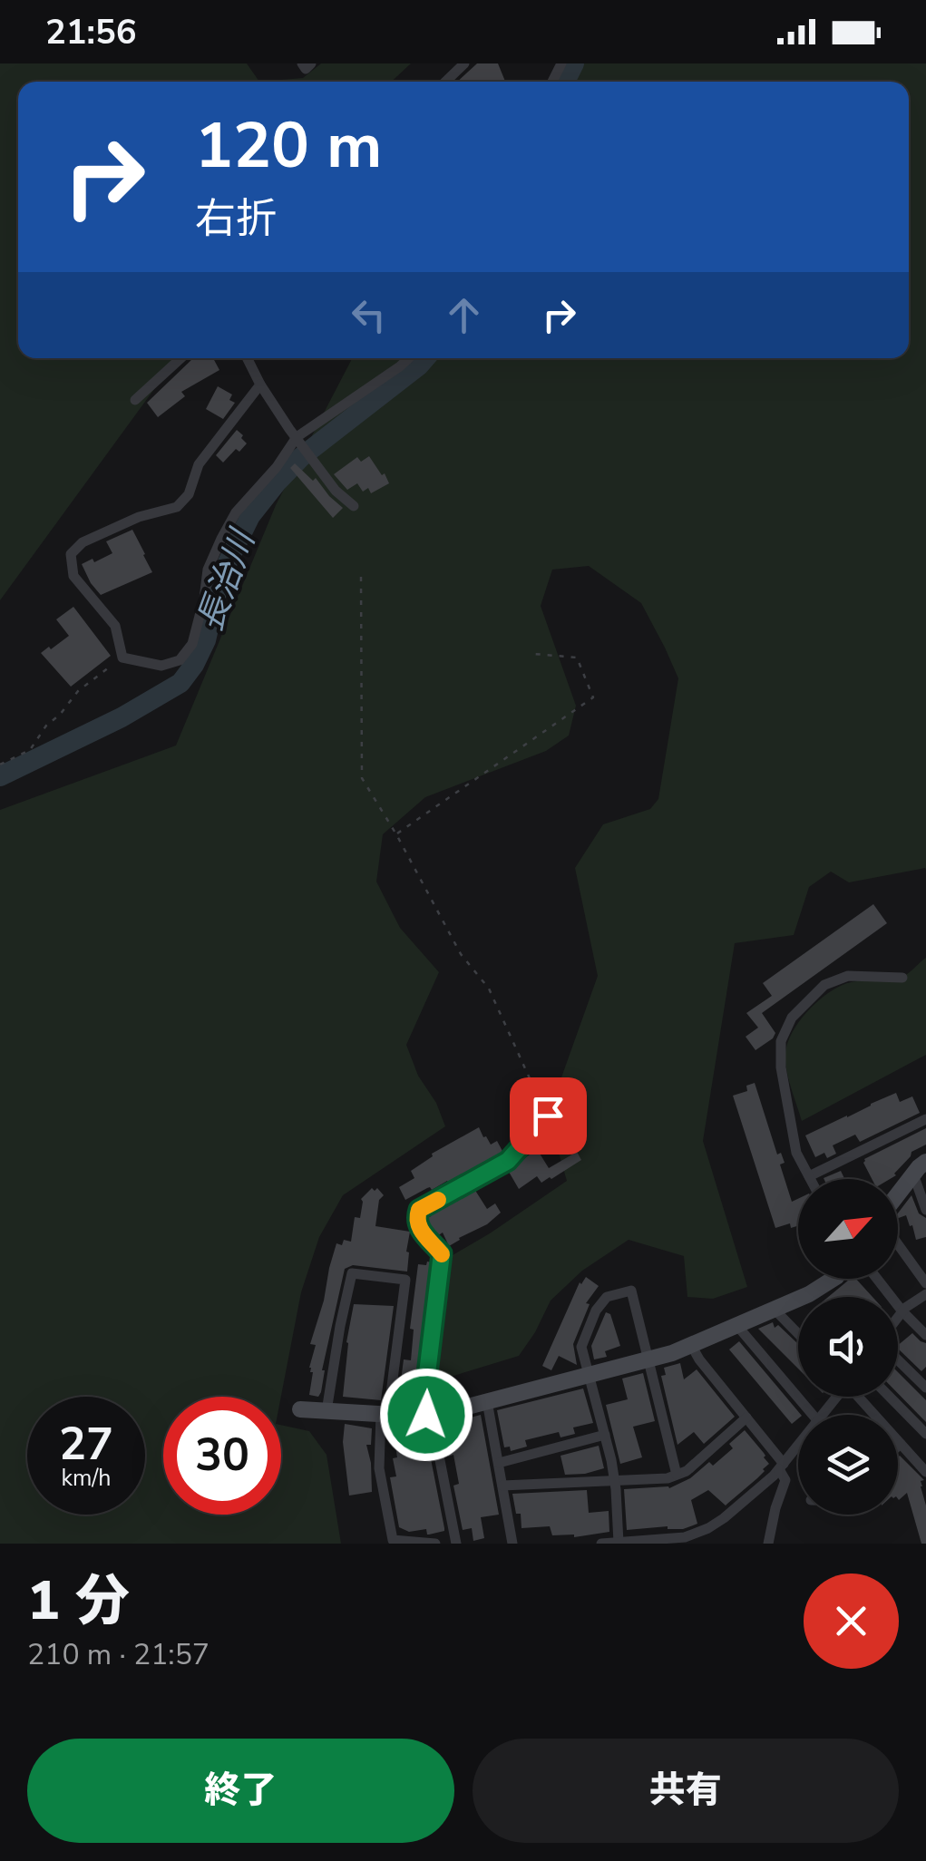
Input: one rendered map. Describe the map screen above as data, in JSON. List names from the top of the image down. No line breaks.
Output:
{"water":["長治川"],"north":"top right","page":{"status":"21:56","turn":["120 m","右折"],"speed":"27 km/h","limit":"30","heading":["1 分","210 m · 21:57"],"buttons":["終了","共有"]}}
